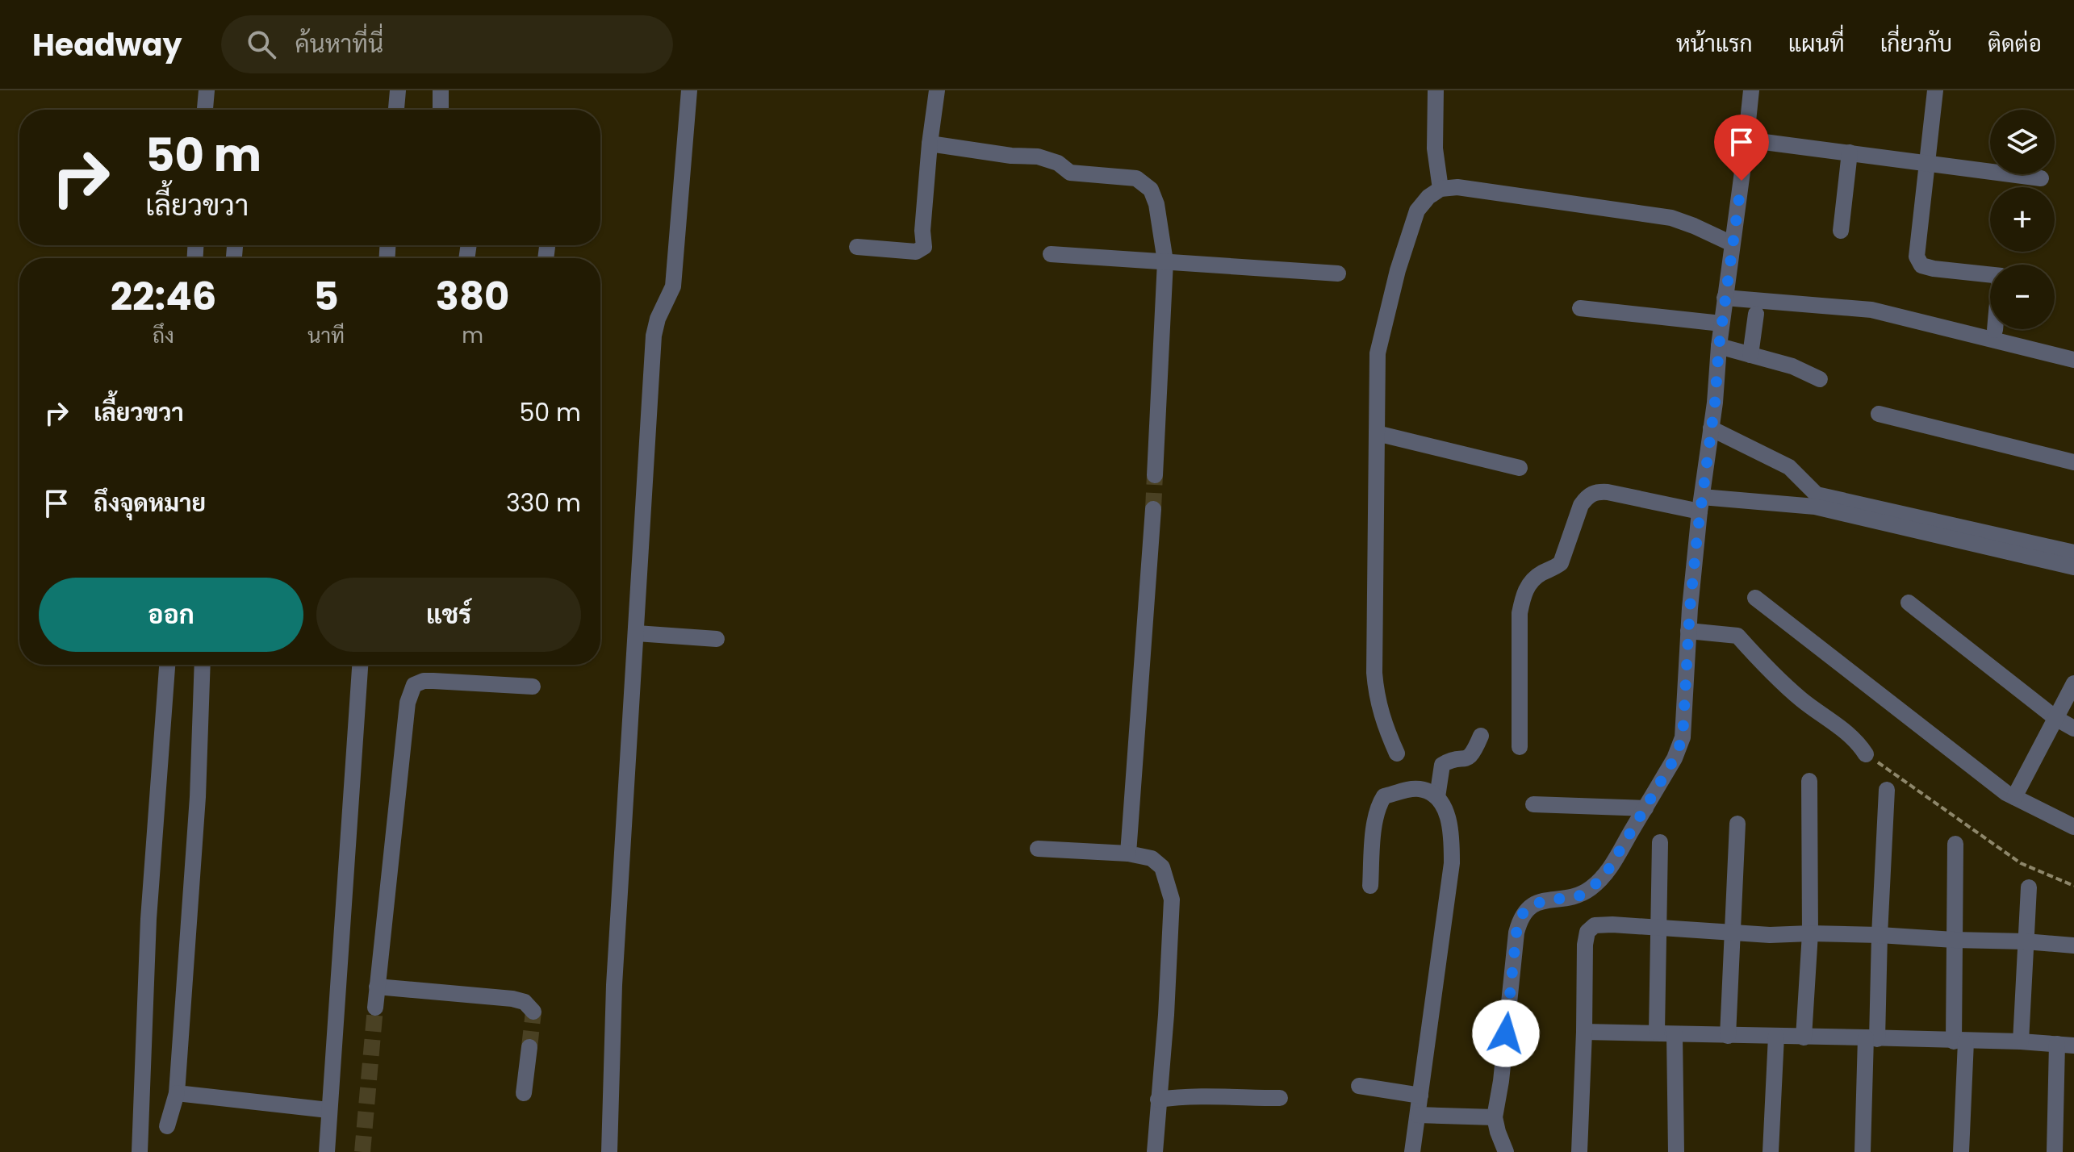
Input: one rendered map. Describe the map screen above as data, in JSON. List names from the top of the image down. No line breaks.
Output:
{"page":{"header":"Headway","search":"ค้นหาที่นี่","nav":["หน้าแรก","แผนที่","เกี่ยวกับ","ติดต่อ"],"map_buttons":["+","−"],"turn":["50 m","เลี้ยวขวา"],"eta":["22:46","ถึง","5","นาที","380","m"],"list":[{"name":"เลี้ยวขวา","value":"50 m"},{"name":"ถึงจุดหมาย","value":"330 m"}],"buttons":["ออก","แชร์"]}}
